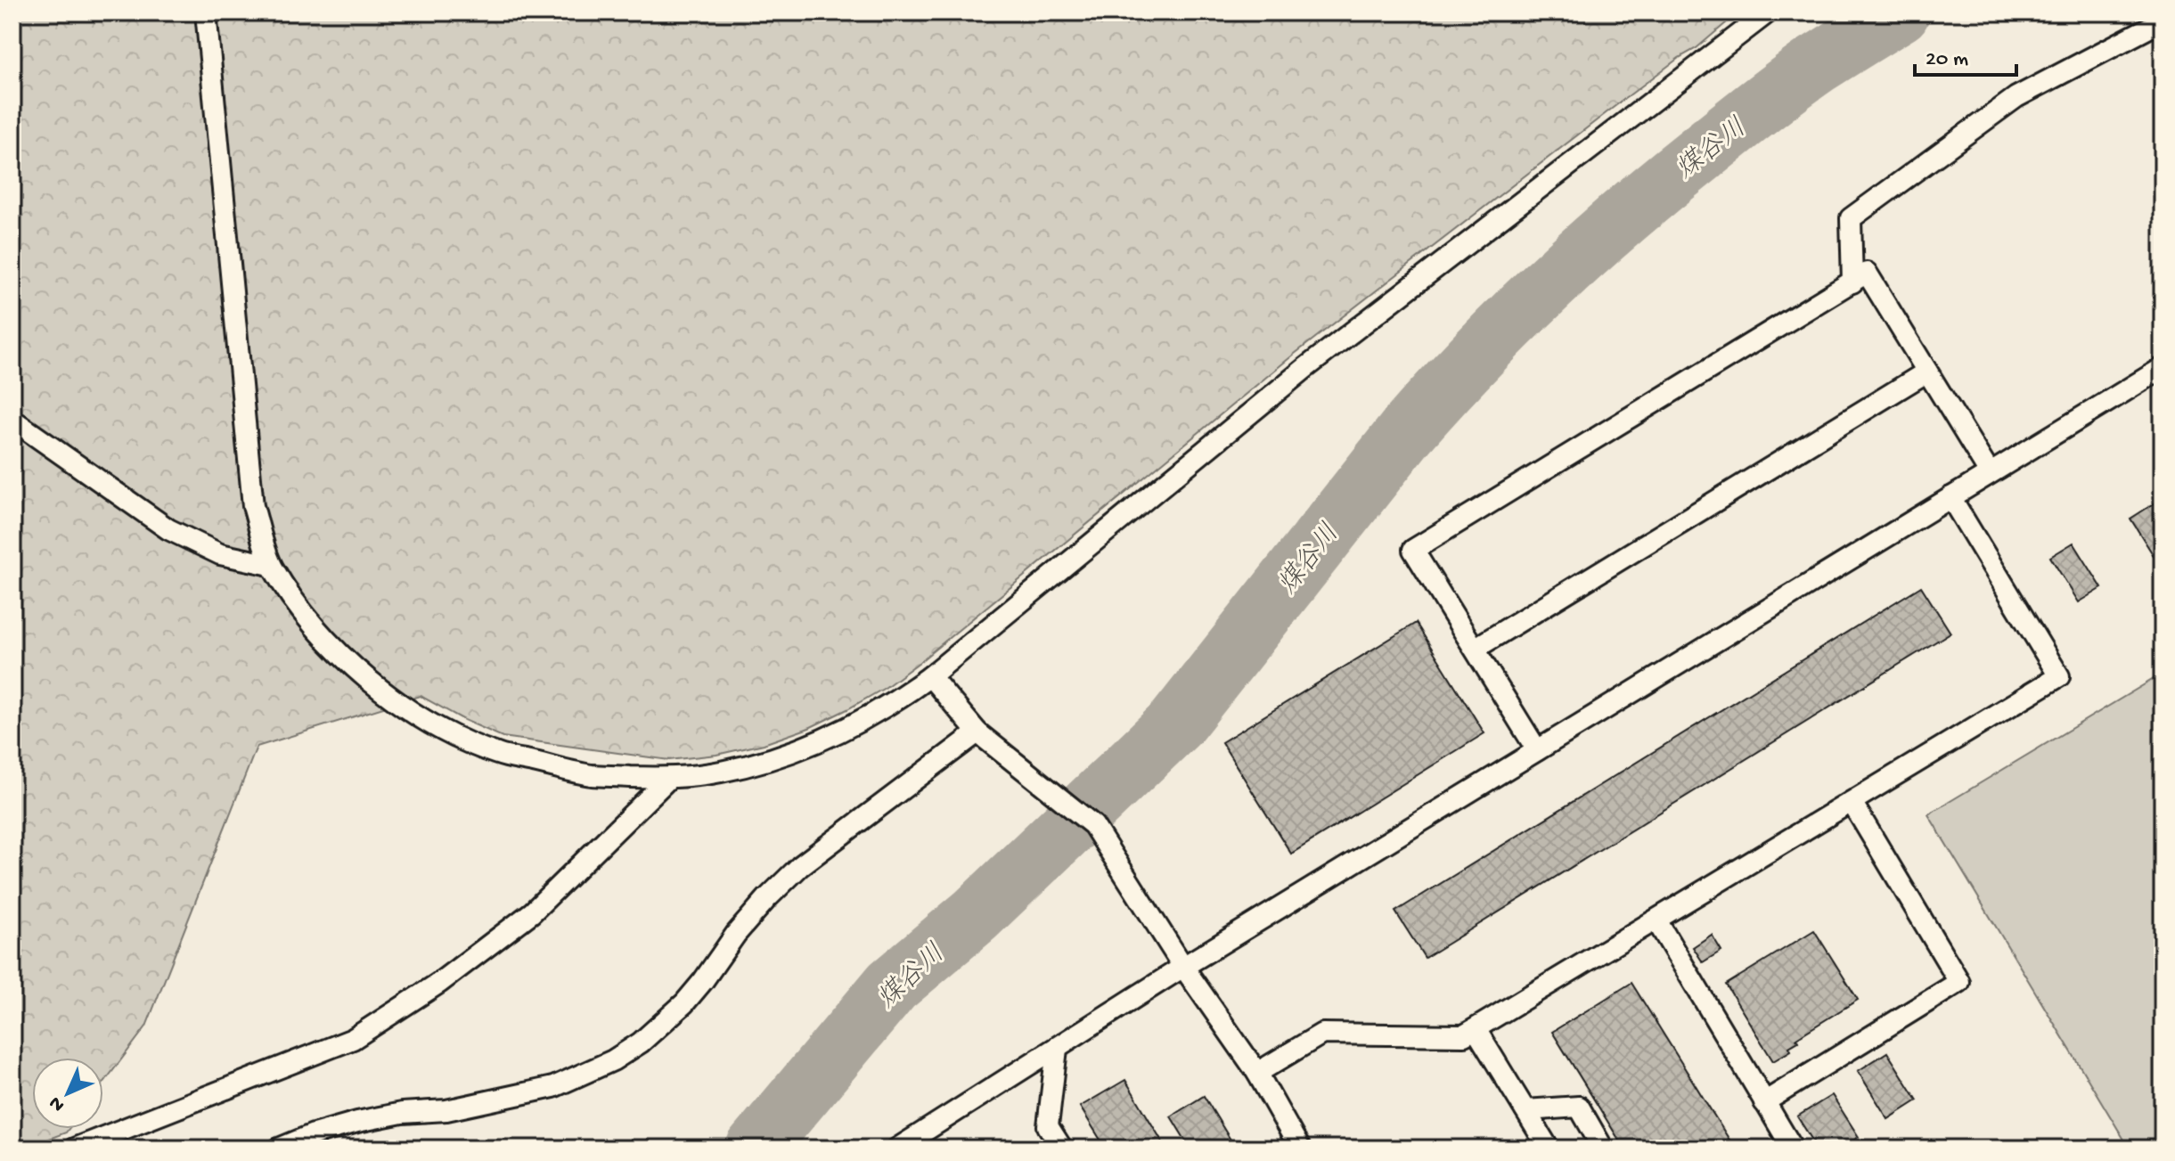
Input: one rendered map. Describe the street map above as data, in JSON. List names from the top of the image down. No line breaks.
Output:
{"water":["煤谷川"],"scale_bar":"20 m","north":"bottom left"}
